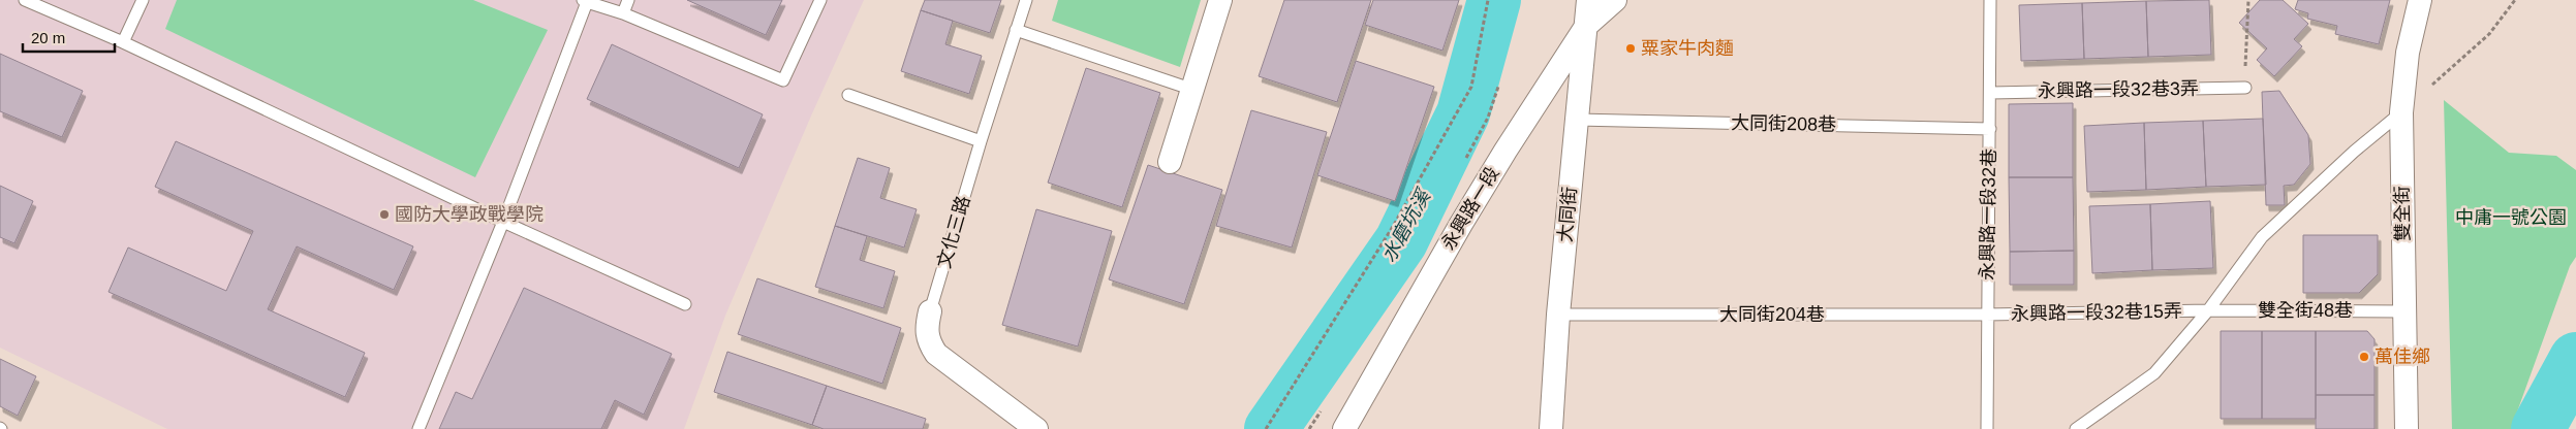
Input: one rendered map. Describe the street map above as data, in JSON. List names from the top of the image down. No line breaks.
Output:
{"streets":{"street":["永興路一段","雙全街","大同街","文化三路"],"lane":["永興路一段32巷3弄","大同街208巷","永興路一段32巷","雙全街48巷","永興路一段32巷15弄","大同街204巷"]},"crossings":[["永興路一段32巷3弄","永興路一段32巷"],["大同街208巷","大同街"],["大同街208巷","永興路一段32巷"],["永興路一段","大同街"],["雙全街","雙全街48巷"],["大同街","大同街204巷"],["永興路一段32巷","永興路一段32巷15弄"],["永興路一段32巷","大同街204巷"],["雙全街48巷","永興路一段32巷15弄"],["永興路一段32巷15弄","大同街204巷"]],"water":["水磨坑溪"],"parks":["中庸一號公園"],"places":["粟家牛肉麵","國防大學政戰學院","萬佳鄉"],"scale_bar":"20 m"}
